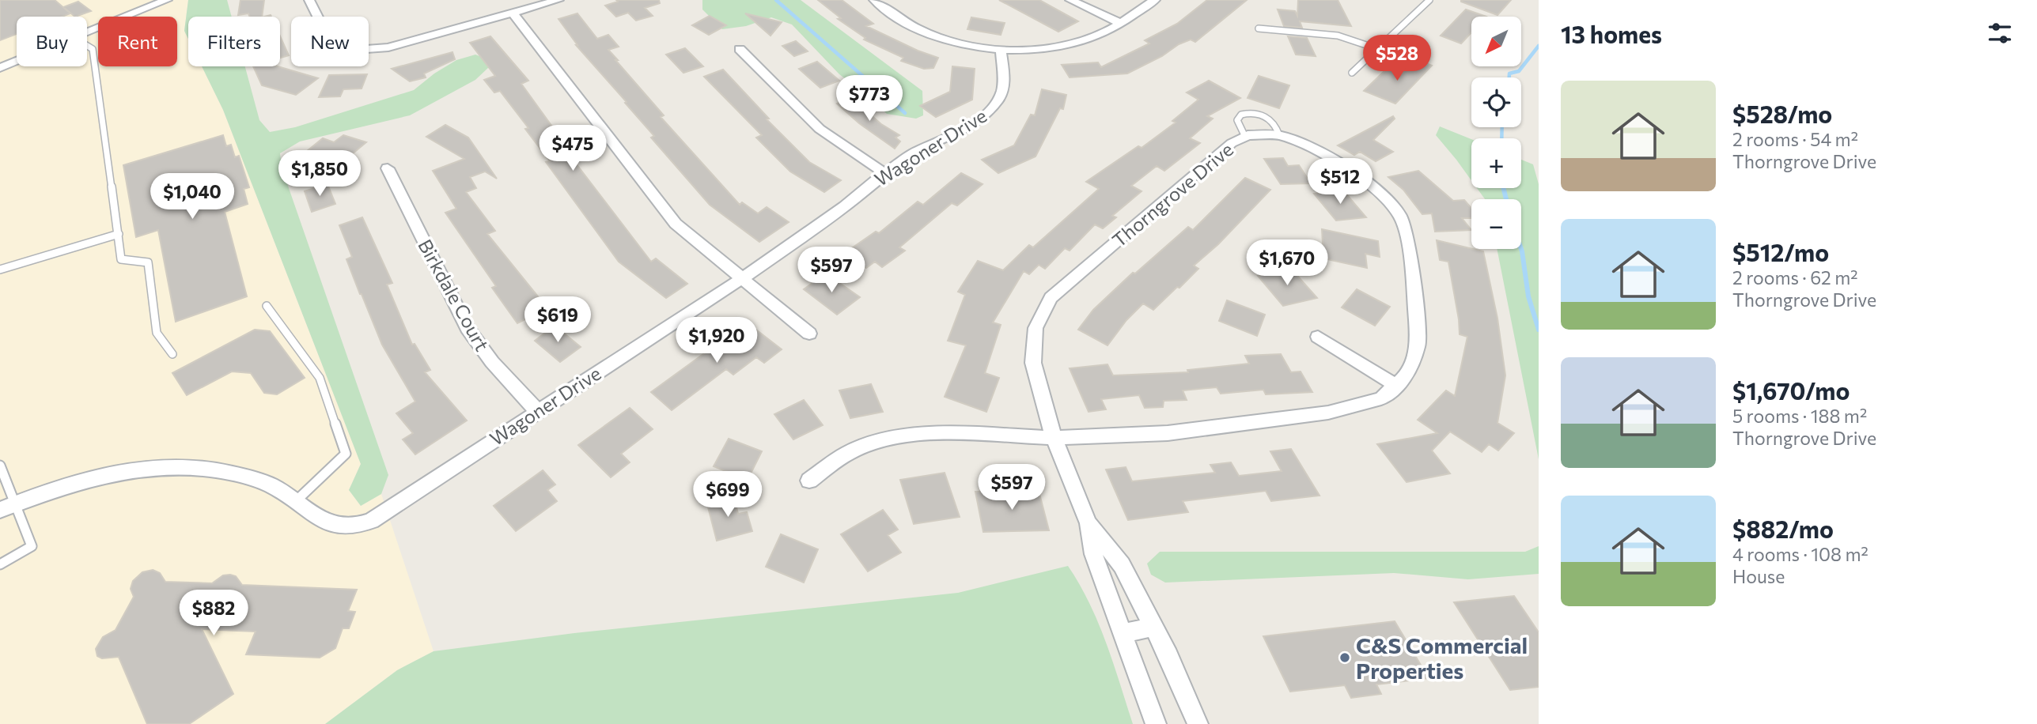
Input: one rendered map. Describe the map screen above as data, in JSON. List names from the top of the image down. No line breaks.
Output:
{"streets":{"street":["Wagoner Drive","Thorngrove Drive","Birkdale Court"]},"crossings":[["Wagoner Drive","Birkdale Court"]],"places":["C&S Commercial Properties"],"north":"bottom left","page":{"heading":"13 homes","map_buttons":["+","−"],"chip":["Buy","Rent","Filters","New"],"price":["$528","$773","$475","$1,850","$512","$1,040","$1,670","$597","$619","$1,920","$597","$699","$882"],"list":[{"name":"$528/mo","note":"2 rooms · 54 m² · Thorngrove Drive"},{"name":"$512/mo","note":"2 rooms · 62 m² · Thorngrove Drive"},{"name":"$1,670/mo","note":"5 rooms · 188 m² · Thorngrove Drive"},{"name":"$882/mo","note":"4 rooms · 108 m² · House"}]}}
